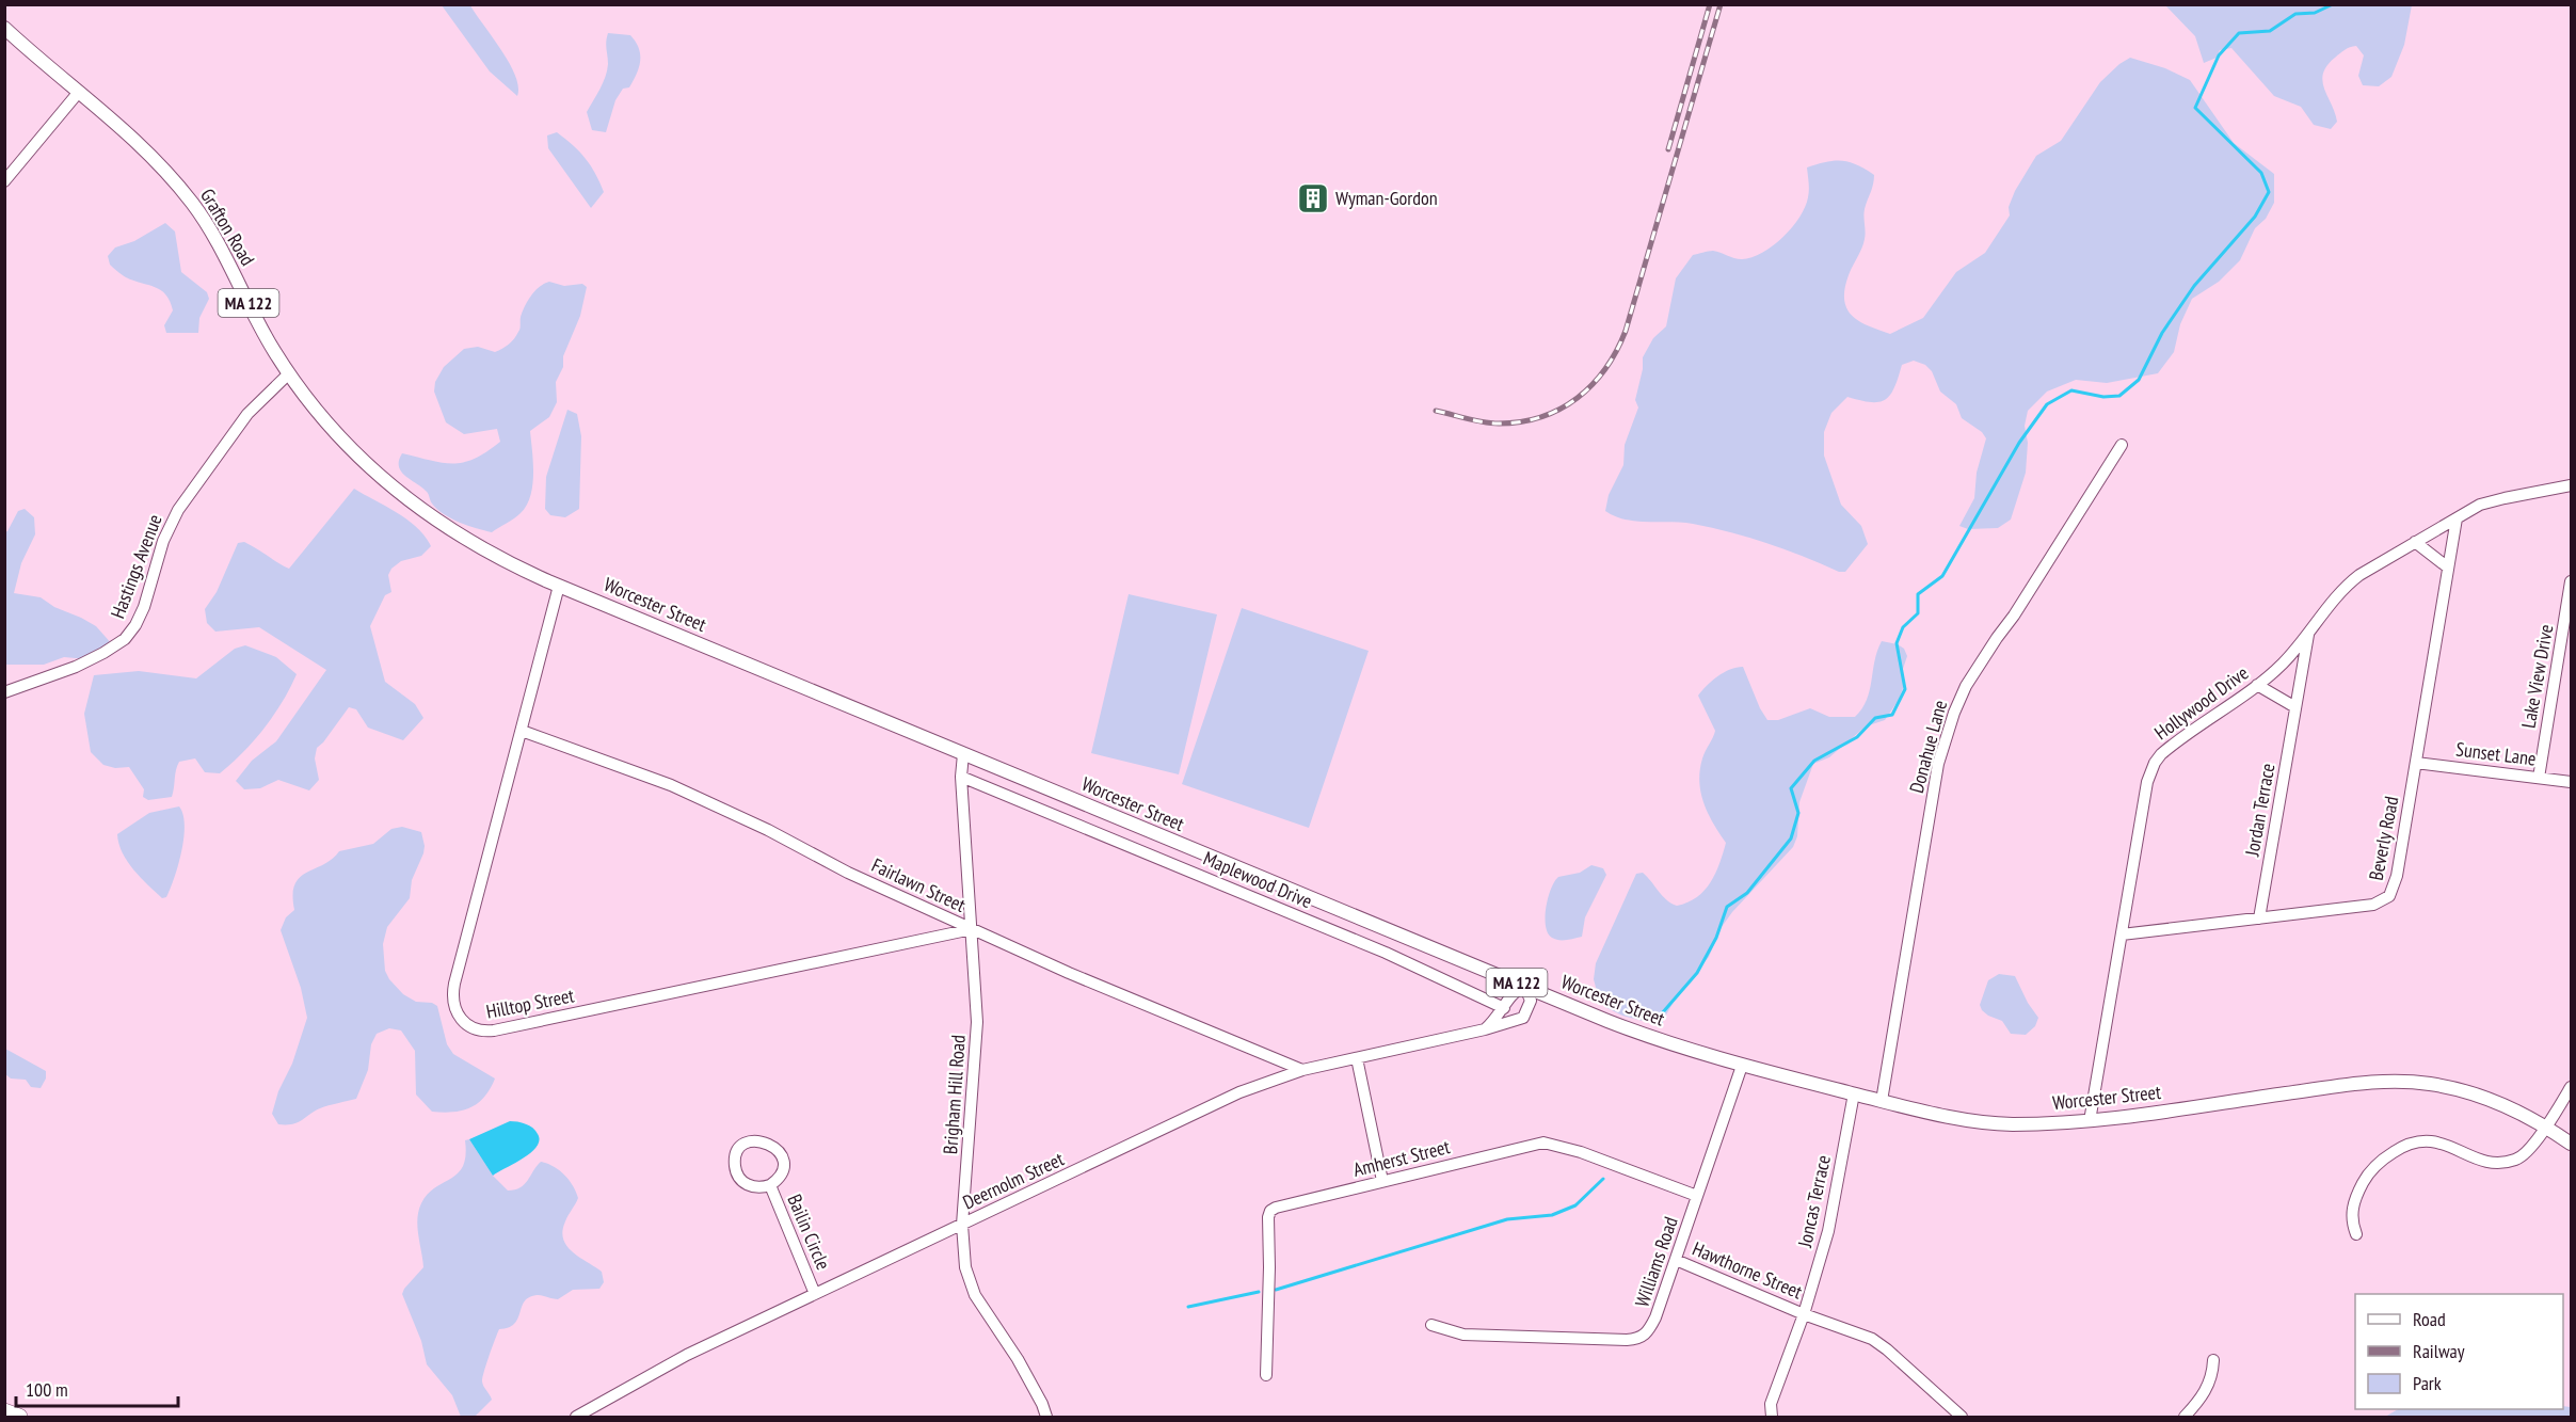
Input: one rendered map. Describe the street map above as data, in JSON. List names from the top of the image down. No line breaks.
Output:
{"streets":{"main road":["Grafton Road","MA 122","Worcester Street"],"street":["Hastings Avenue","Lake View Drive","Hollywood Drive","Donahue Lane","Sunset Lane","Jordan Terrace","Beverly Road","Maplewood Drive","Fairlawn Street","Hilltop Street","Brigham Hill Road","Amherst Street","Deernolm Street","Joncas Terrace","Bailin Circle","Williams Road","Hawthorne Street"]},"crossings":[["Grafton Road","Hastings Avenue"],["Grafton Road","Worcester Street"],["Worcester Street","Hollywood Drive"],["Worcester Street","Donahue Lane"],["Worcester Street","Hilltop Street"],["Worcester Street","Brigham Hill Road"],["Worcester Street","Deernolm Street"],["Worcester Street","Joncas Terrace"],["Worcester Street","Williams Road"],["Lake View Drive","Sunset Lane"],["Hollywood Drive","Jordan Terrace"],["Hollywood Drive","Beverly Road"],["Sunset Lane","Beverly Road"],["Jordan Terrace","Beverly Road"],["Maplewood Drive","Brigham Hill Road"],["Fairlawn Street","Hilltop Street"],["Fairlawn Street","Brigham Hill Road"],["Fairlawn Street","Deernolm Street"],["Hilltop Street","Brigham Hill Road"],["Brigham Hill Road","Deernolm Street"],["Amherst Street","Williams Road"],["Deernolm Street","Bailin Circle"],["Joncas Terrace","Hawthorne Street"],["Williams Road","Hawthorne Street"]],"places":{"building":["Wyman-Gordon"]},"legend":["Road","Railway","Park"],"scale_bar":"100 m"}
